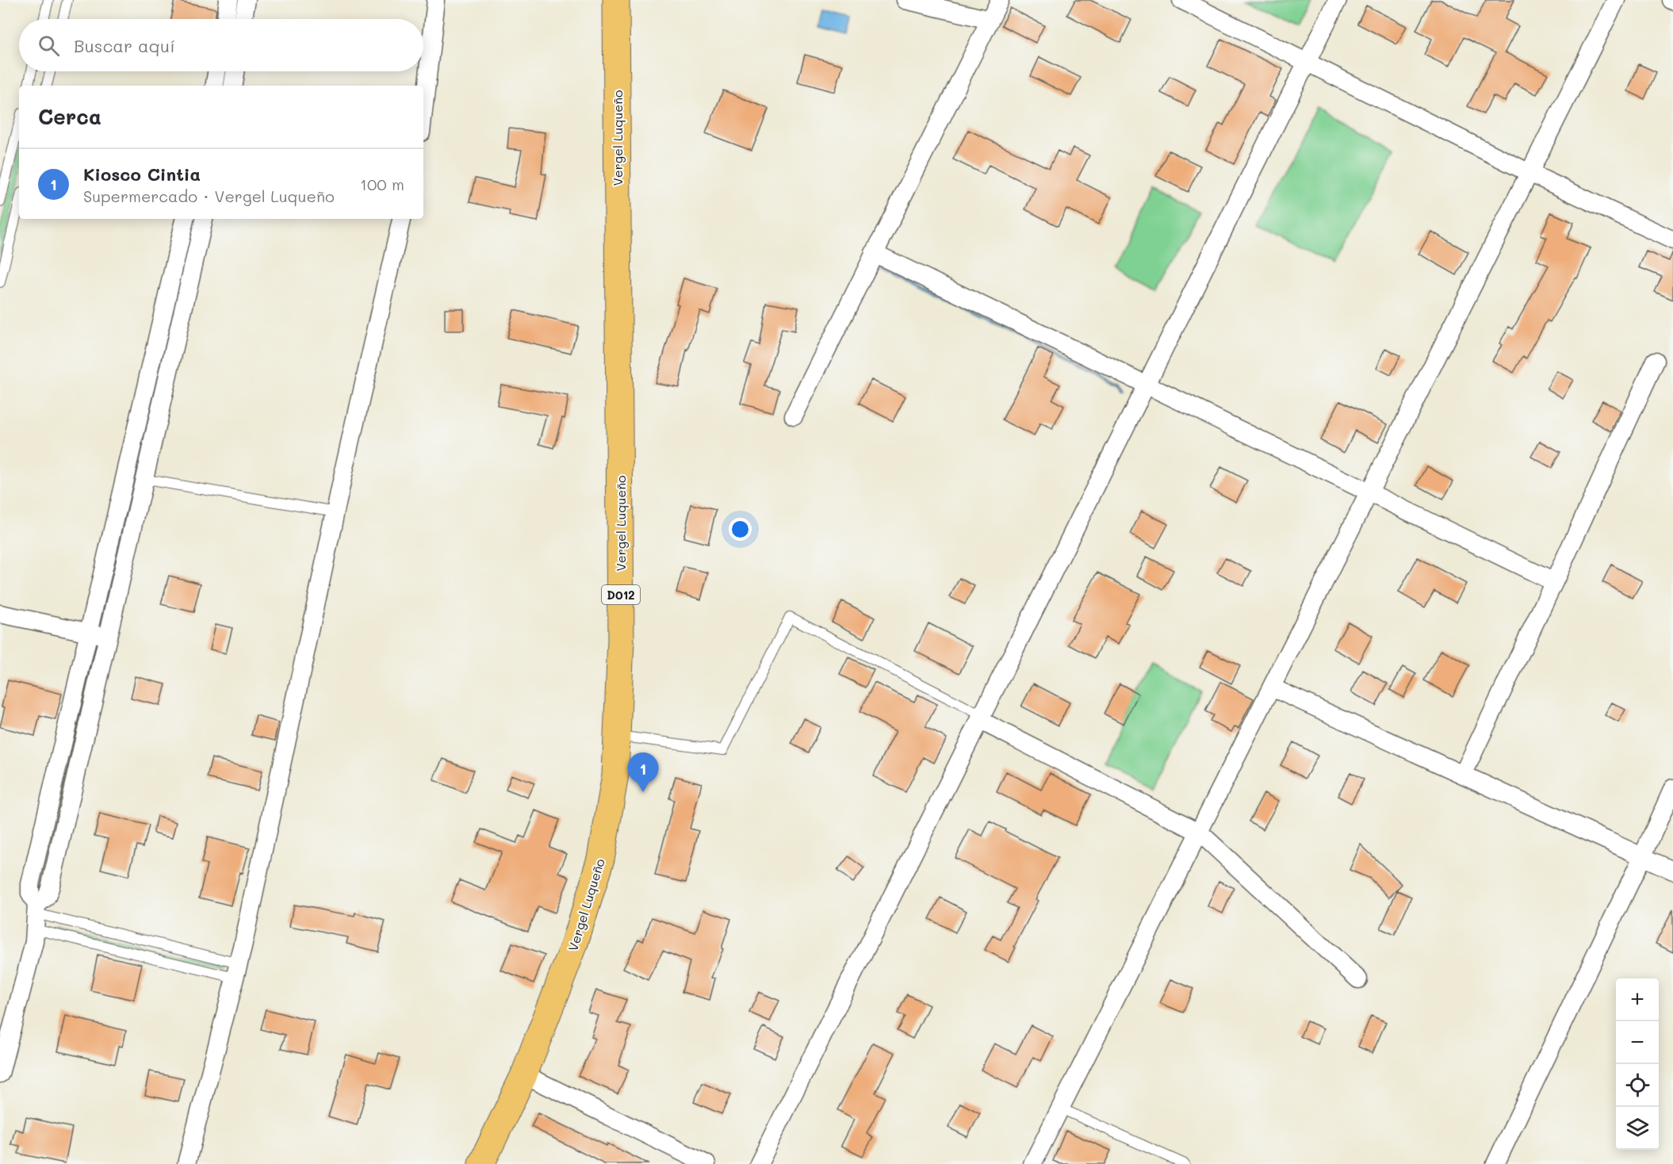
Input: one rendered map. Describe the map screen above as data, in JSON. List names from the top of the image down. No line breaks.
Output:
{"streets":{"main road":["Vergel Luqueño","D012"]},"page":{"search":"Buscar aquí","heading":"Cerca","list":[{"mark":"1","name":"Kiosco Cintia","note":"Supermercado · Vergel Luqueño","value":"100 m"}],"pins":"1","map_buttons":["+","−"]}}
